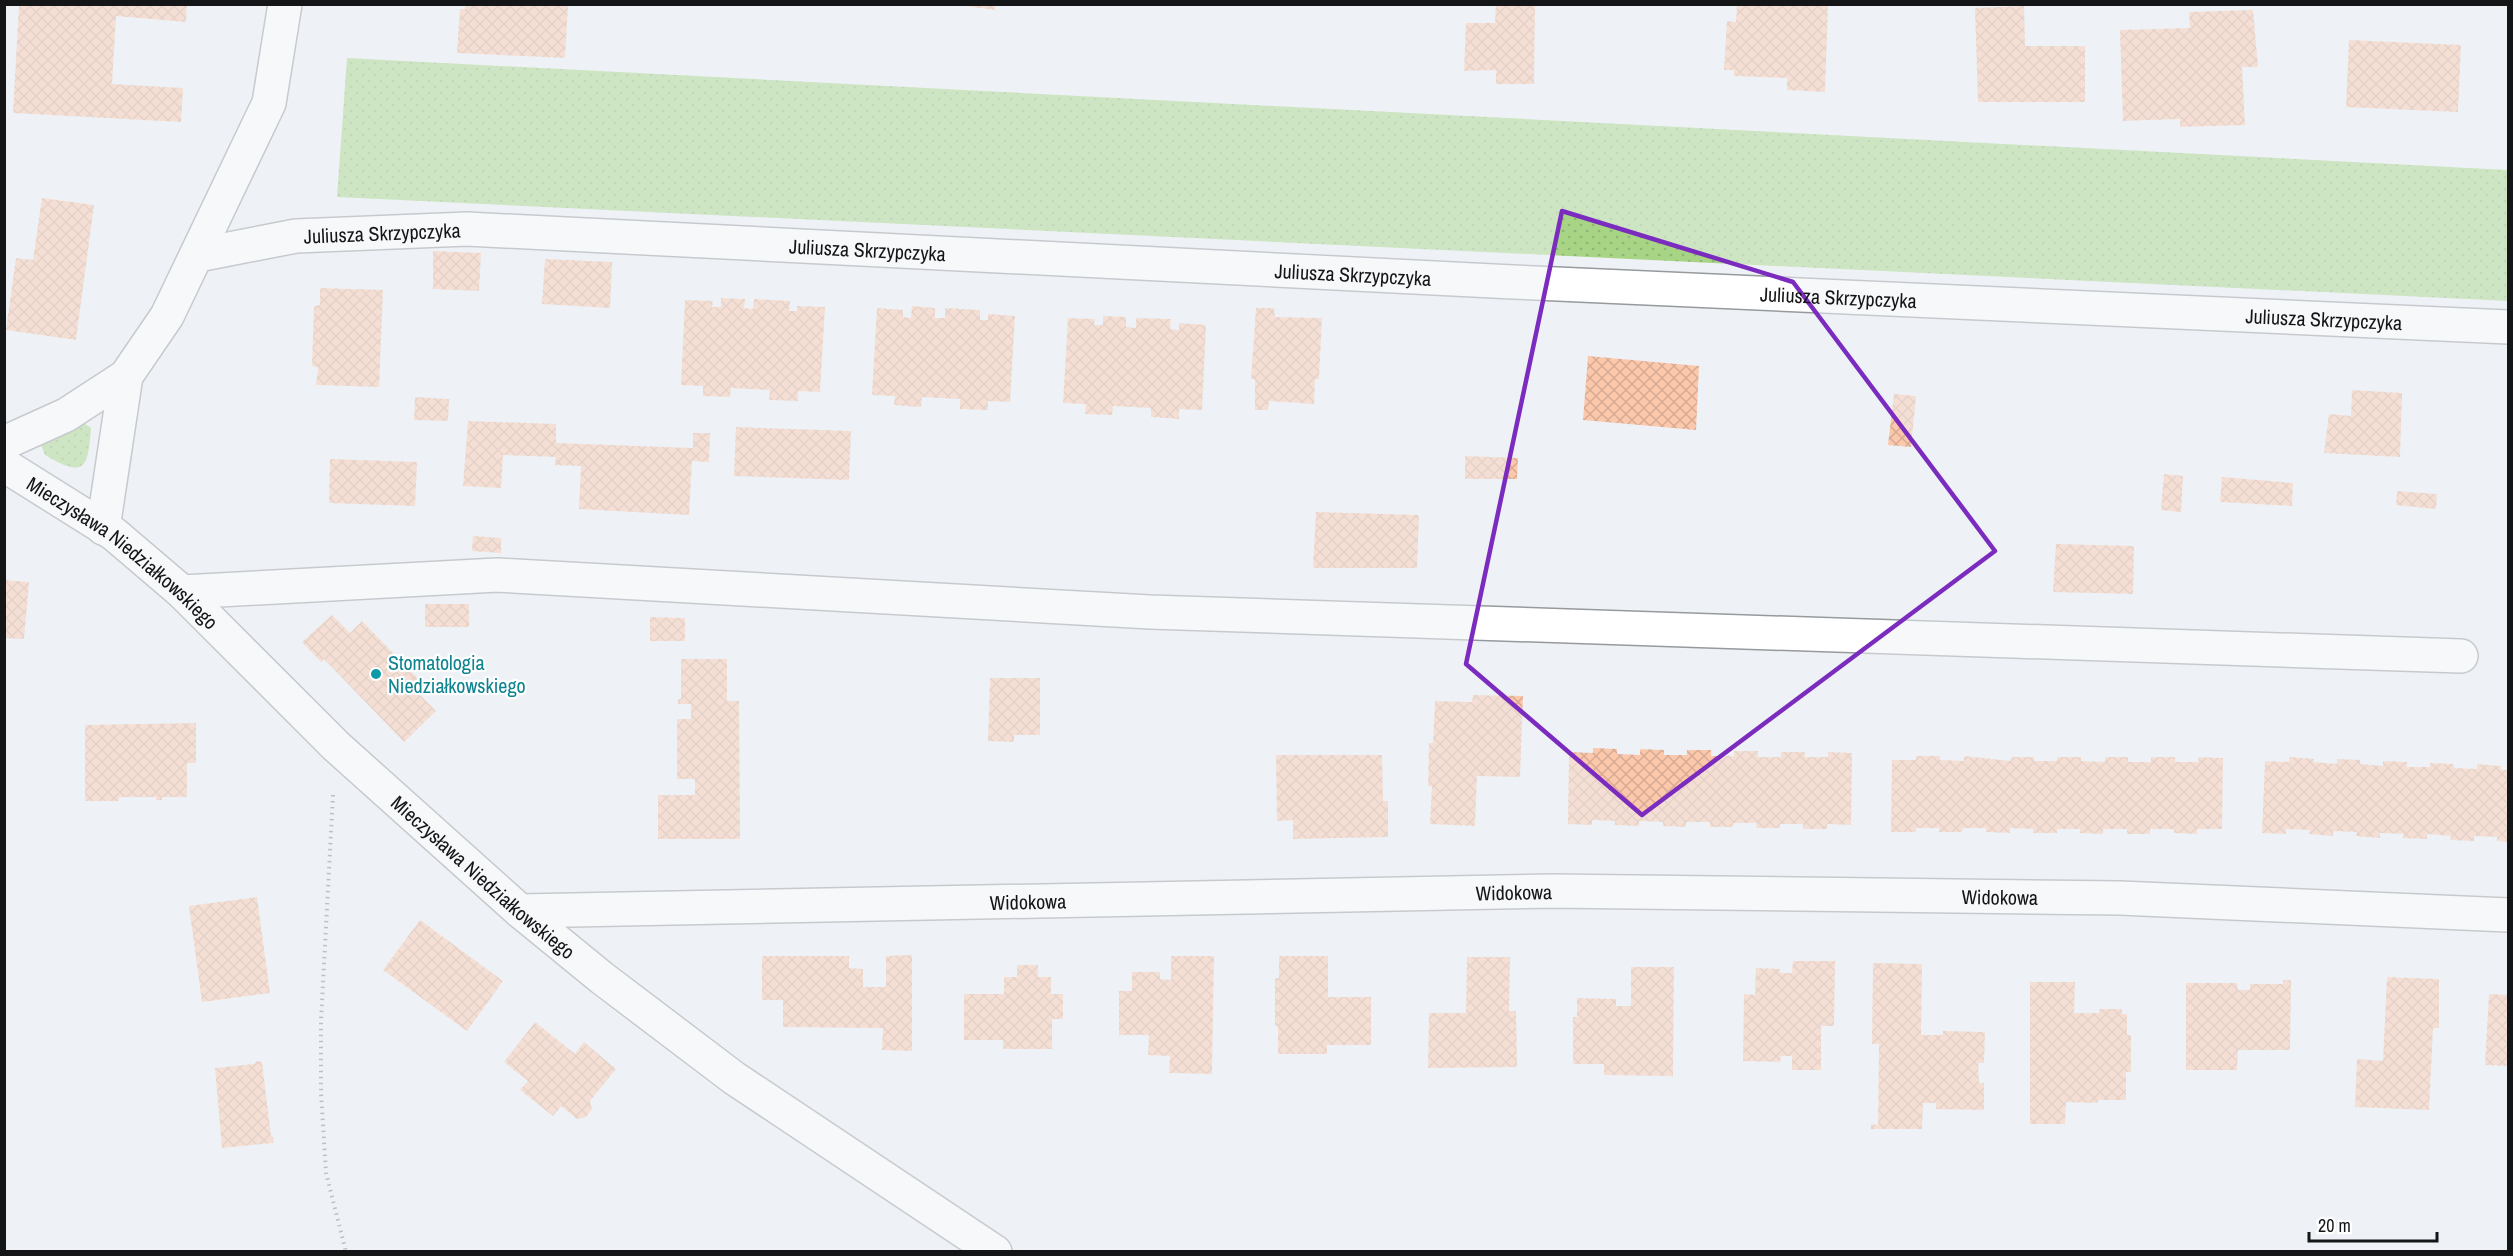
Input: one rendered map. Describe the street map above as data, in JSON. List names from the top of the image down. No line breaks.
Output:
{"streets":{"street":["Juliusza Skrzypczyka","Mieczysława Niedziałkowskiego","Widokowa"]},"crossings":[["Mieczysława Niedziałkowskiego","Widokowa"]],"places":["Stomatologia Niedziałkowskiego"],"scale_bar":"20 m"}
